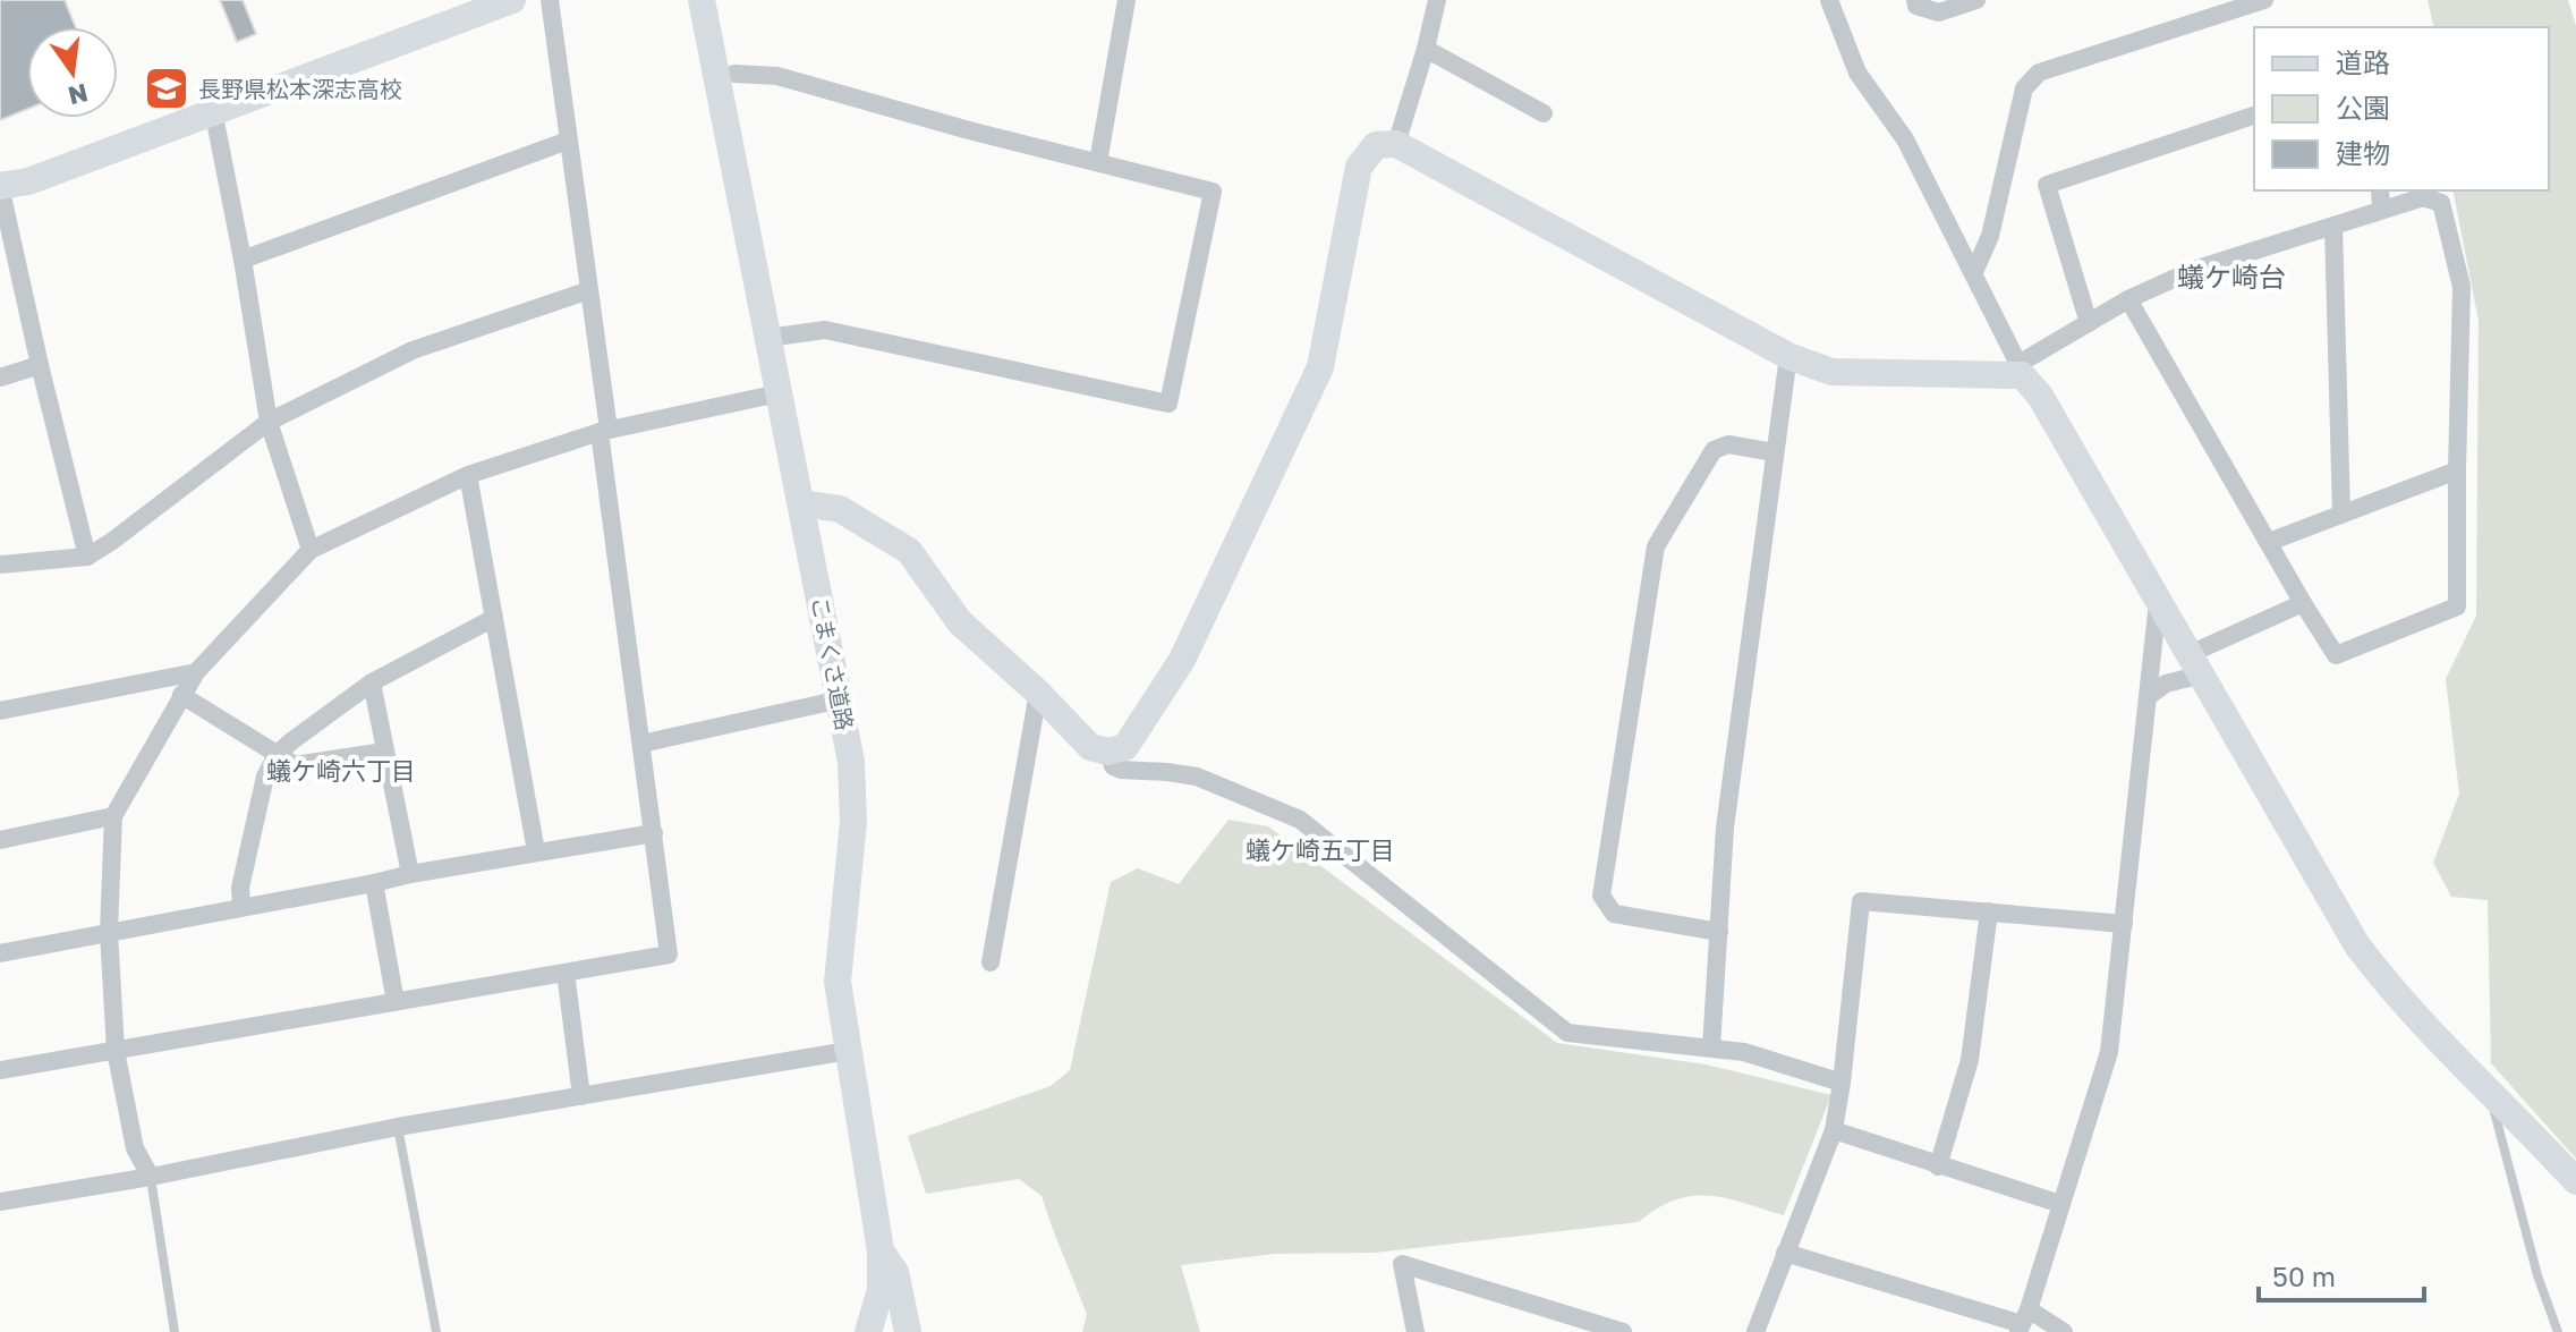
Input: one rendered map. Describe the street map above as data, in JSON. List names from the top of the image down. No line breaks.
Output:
{"streets":{"street":["こまくさ道路"]},"districts":["蟻ケ崎台","蟻ケ崎六丁目","蟻ケ崎五丁目"],"places":{"school or university":["長野県松本深志高校"]},"legend":["道路","公園","建物"],"scale_bar":"50 m","north":"bottom"}
